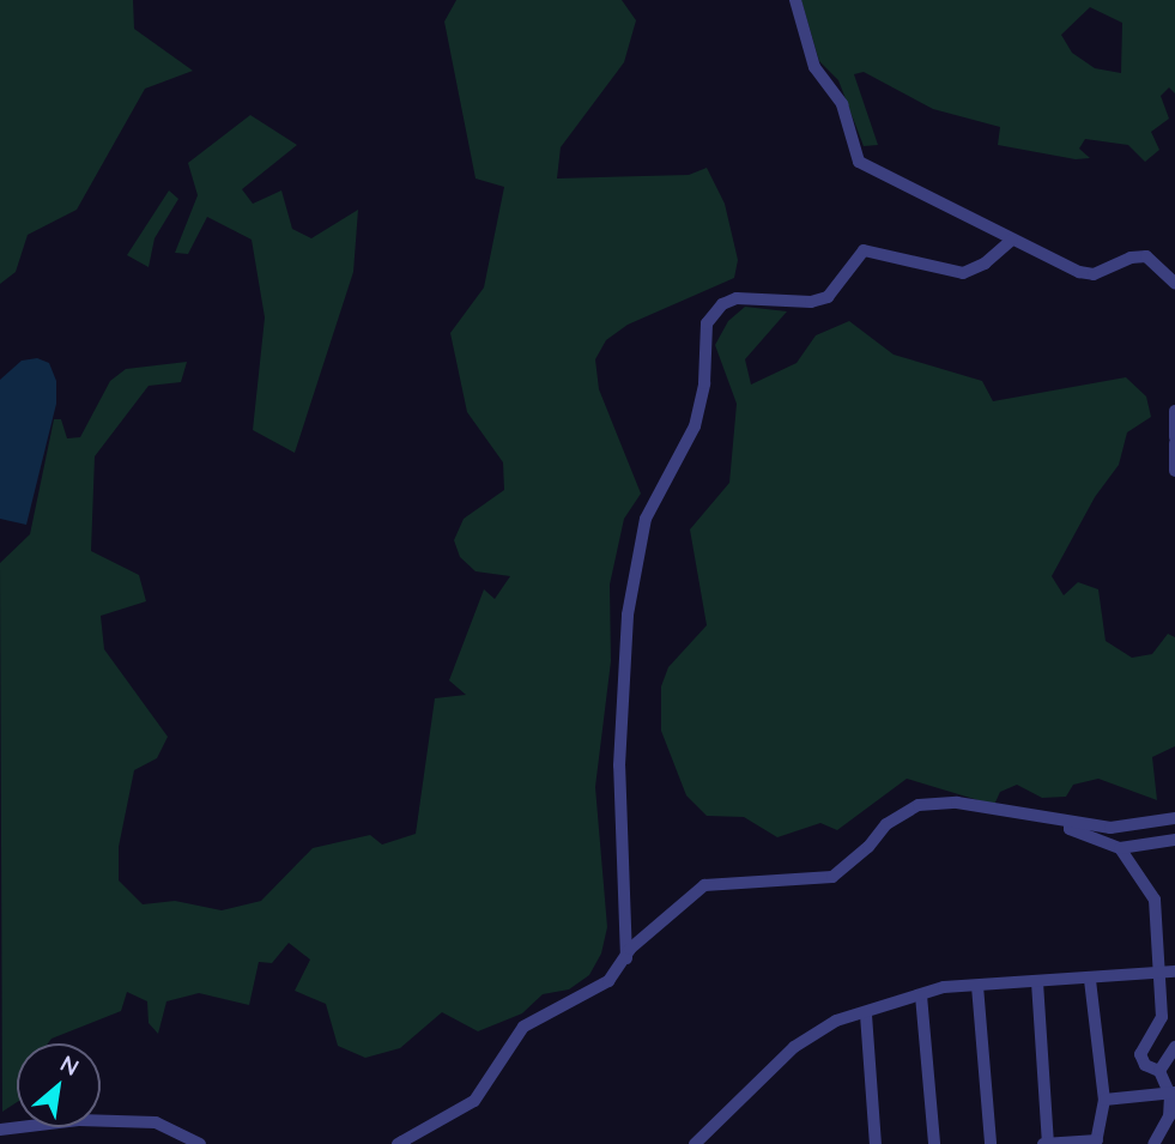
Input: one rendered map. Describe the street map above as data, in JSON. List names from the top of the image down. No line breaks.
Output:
{"north":"top right"}
